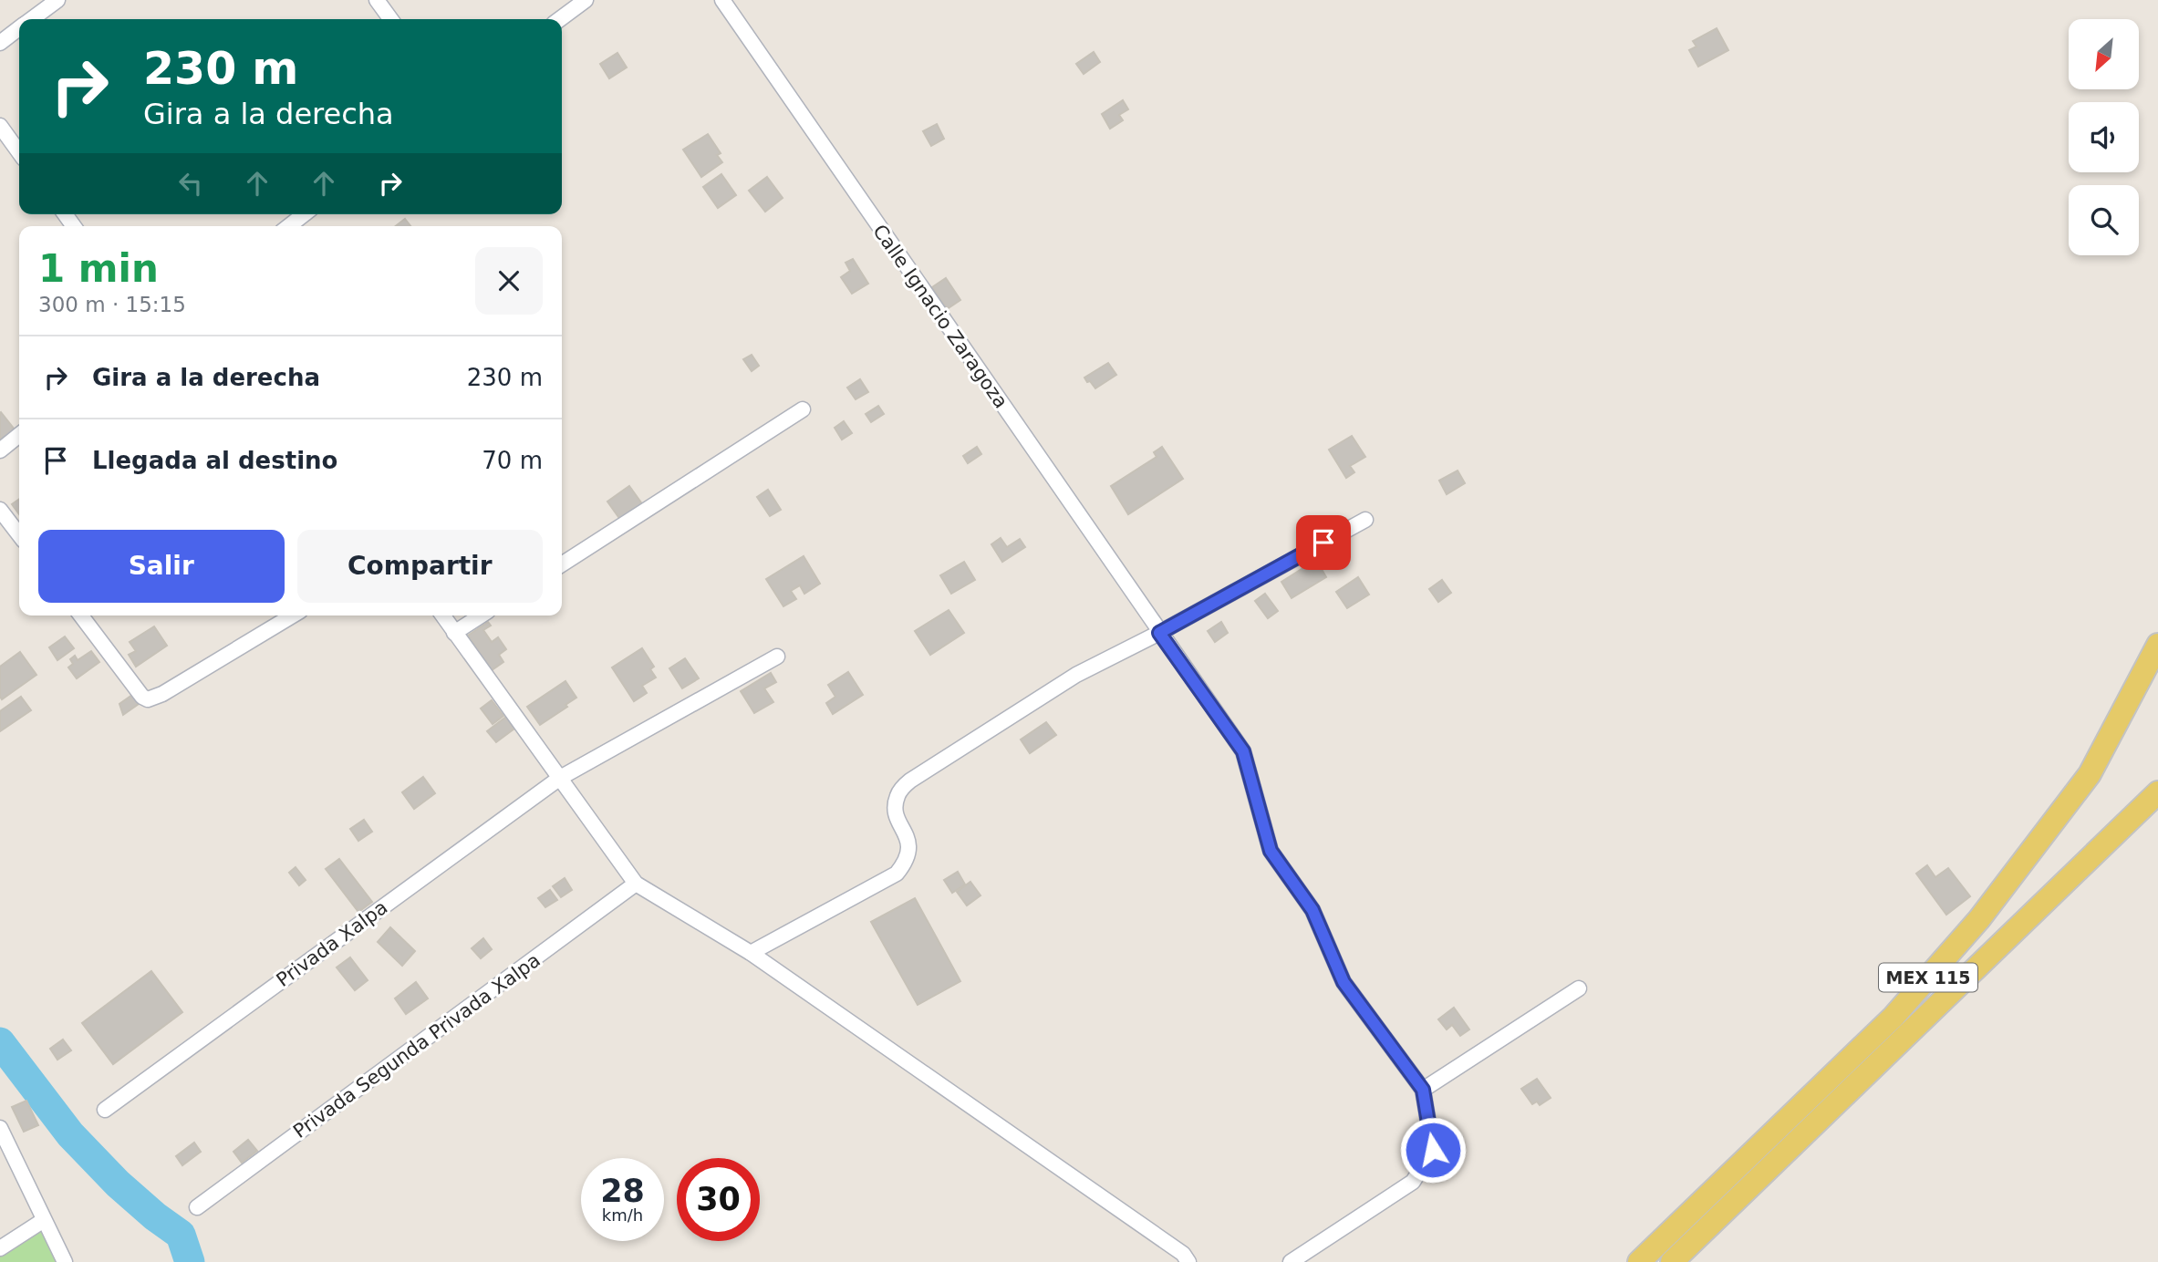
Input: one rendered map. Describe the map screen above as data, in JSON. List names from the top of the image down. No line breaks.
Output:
{"streets":{"main road":["MEX 115"],"street":["Calle Ignacio Zaragoza","Privada Xalpa","Privada Segunda Privada Xalpa"]},"north":"bottom left","page":{"turn":["230 m","Gira a la derecha"],"heading":["1 min","300 m · 15:15"],"list":[{"name":"Gira a la derecha","value":"230 m"},{"name":"Llegada al destino","value":"70 m"}],"buttons":["Salir","Compartir"],"speed":"28 km/h","limit":"30"}}
